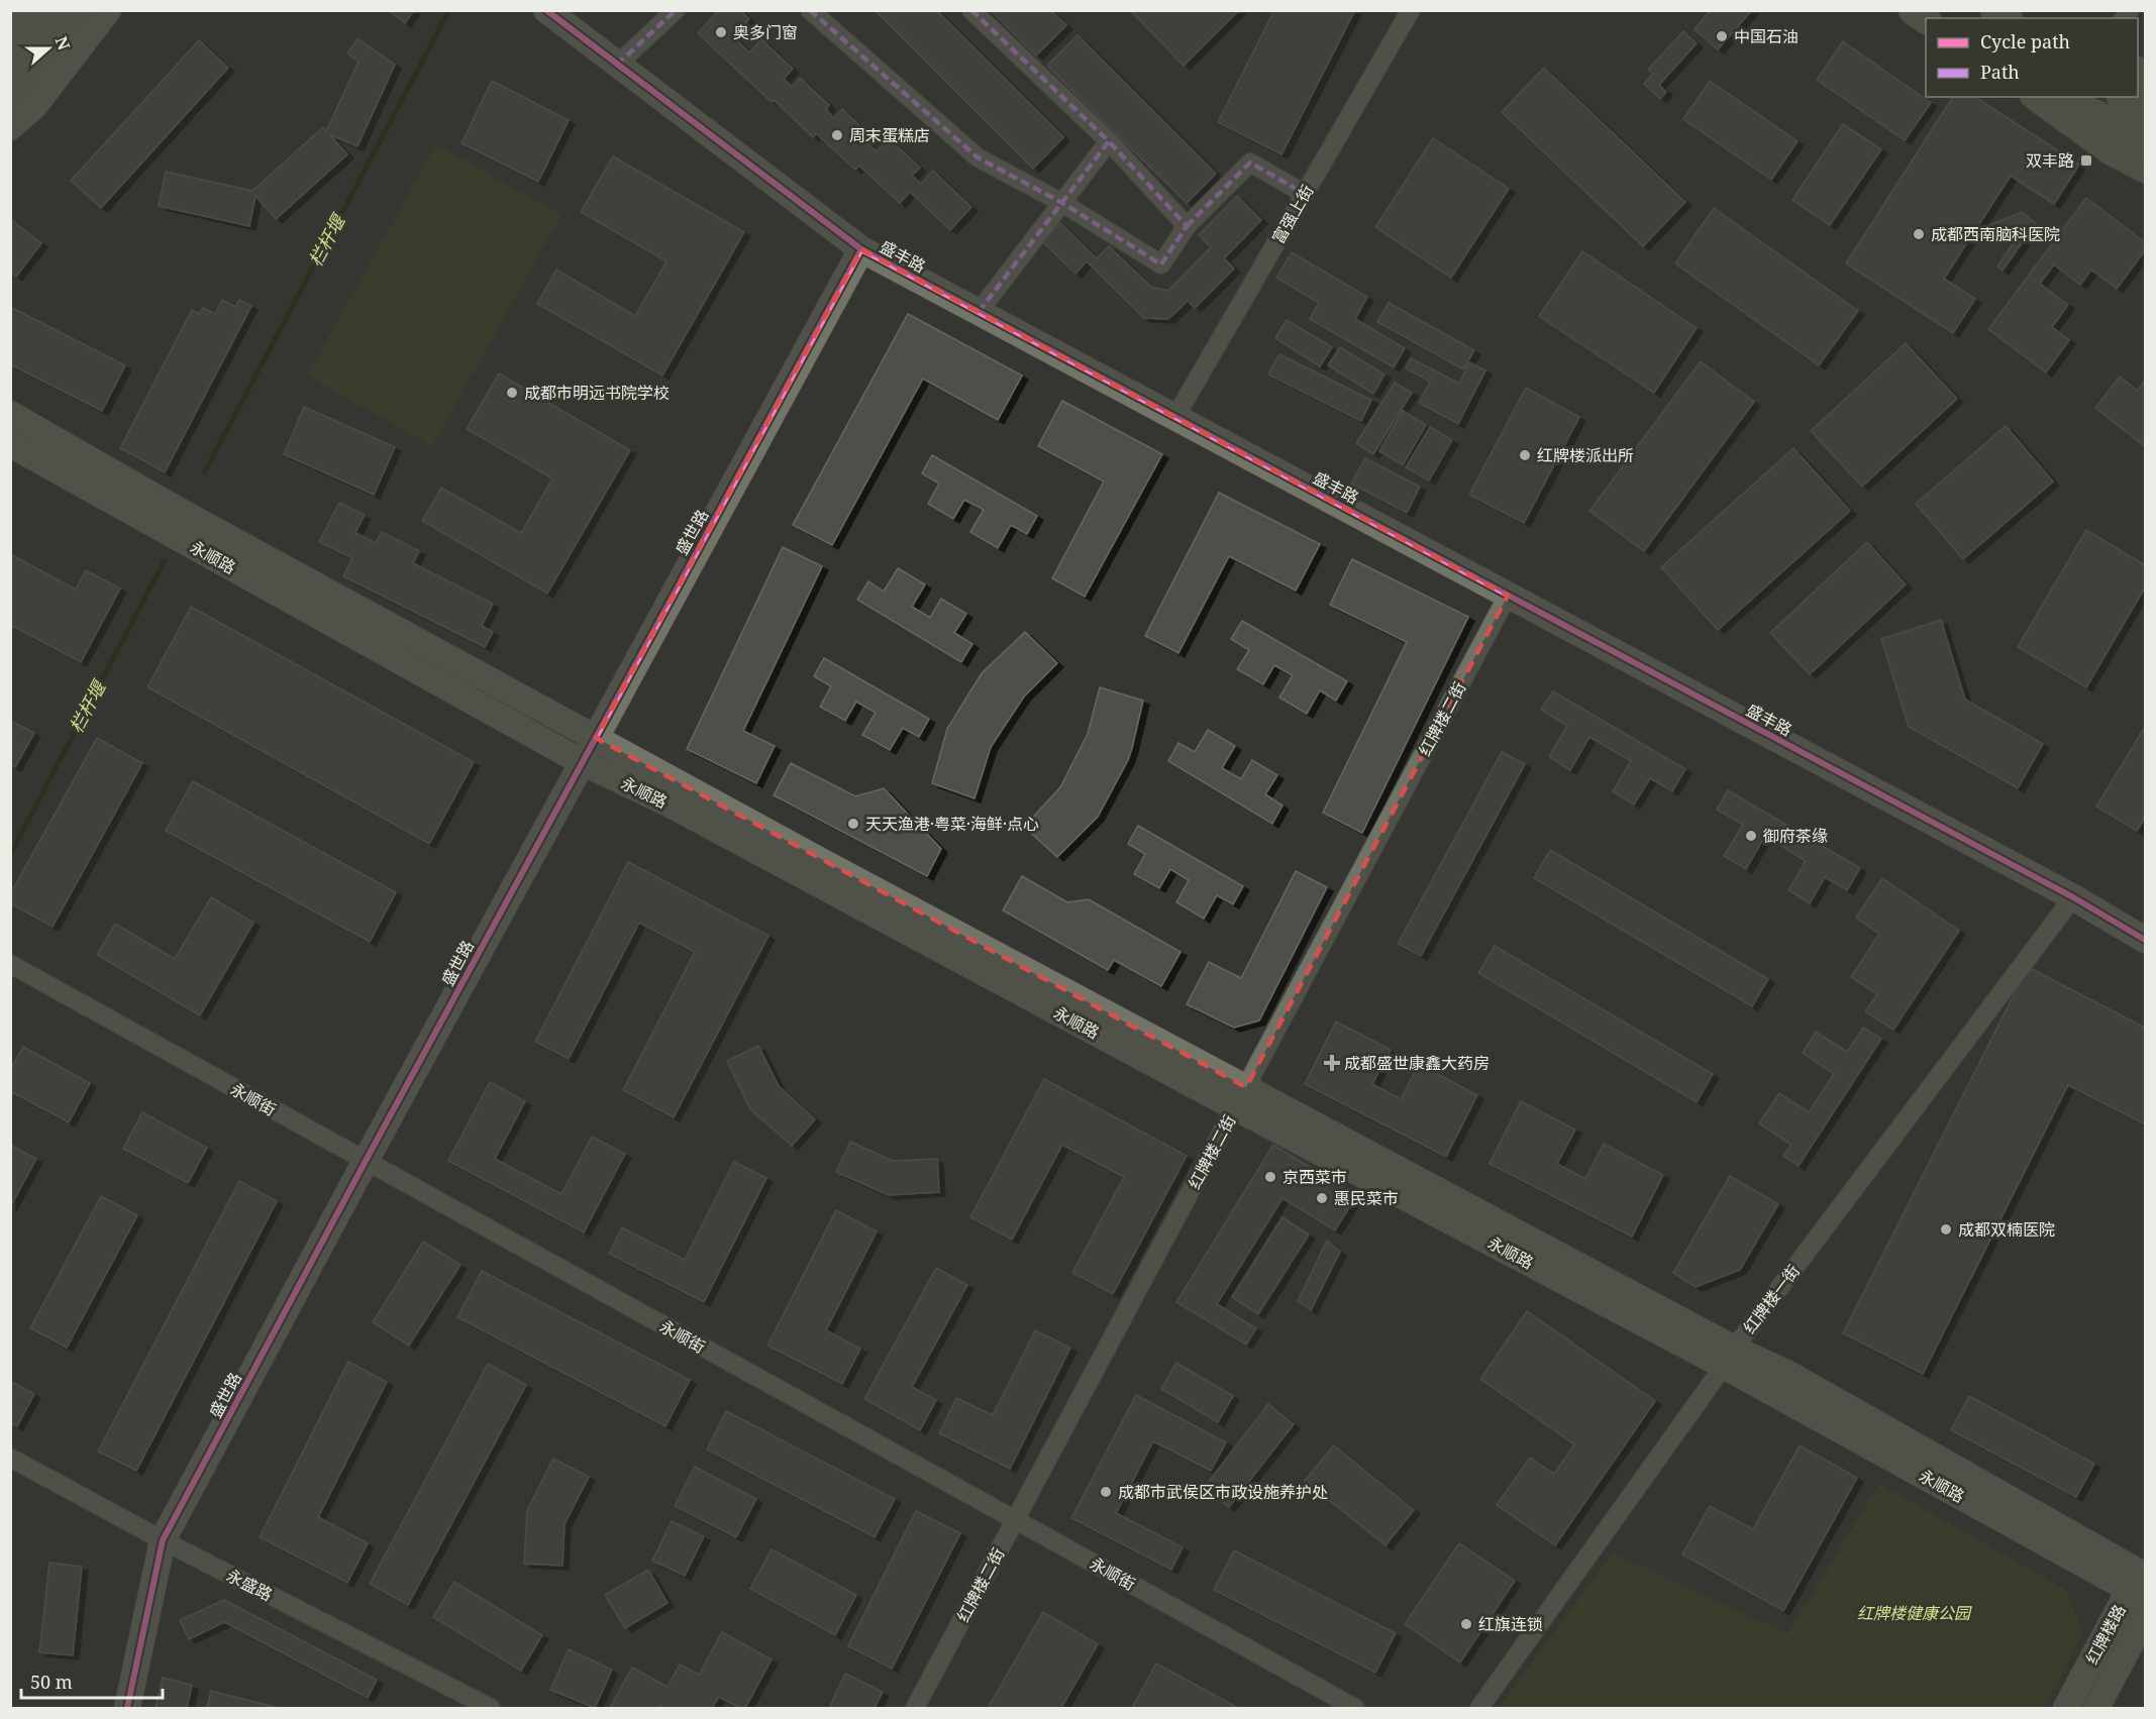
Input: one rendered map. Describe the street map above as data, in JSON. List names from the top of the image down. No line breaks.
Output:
{"streets":{"main road":["盛丰路","盛世路","永顺路","红牌楼路"],"street":["富强上街","红牌楼二街","永顺街","红牌楼一街","永盛路"]},"crossings":[["富强上街","盛丰路"],["盛丰路","盛世路"],["盛丰路","红牌楼二街"],["盛丰路","红牌楼一街"],["盛世路","永顺路"],["盛世路","永顺街"],["盛世路","永盛路"],["永顺路","红牌楼二街"],["永顺路","红牌楼一街"],["永顺路","红牌楼路"],["红牌楼二街","永顺街"]],"water":["栏杆堰"],"parks":["红牌楼健康公园"],"places":{"other":["奥多门窗","中国石油","周末蛋糕店","成都西南脑科医院","成都市明远书院学校","红牌楼派出所","天天渔港·粤菜·海鲜·点心","御府茶缘","京西菜市","惠民菜市","成都双楠医院","成都市武侯区市政设施养护处","红旗连锁"],"transit":["双丰路"],"health":["成都盛世康鑫大药房"]},"legend":["Cycle path","Path"],"scale_bar":"50 m","north":"right"}
